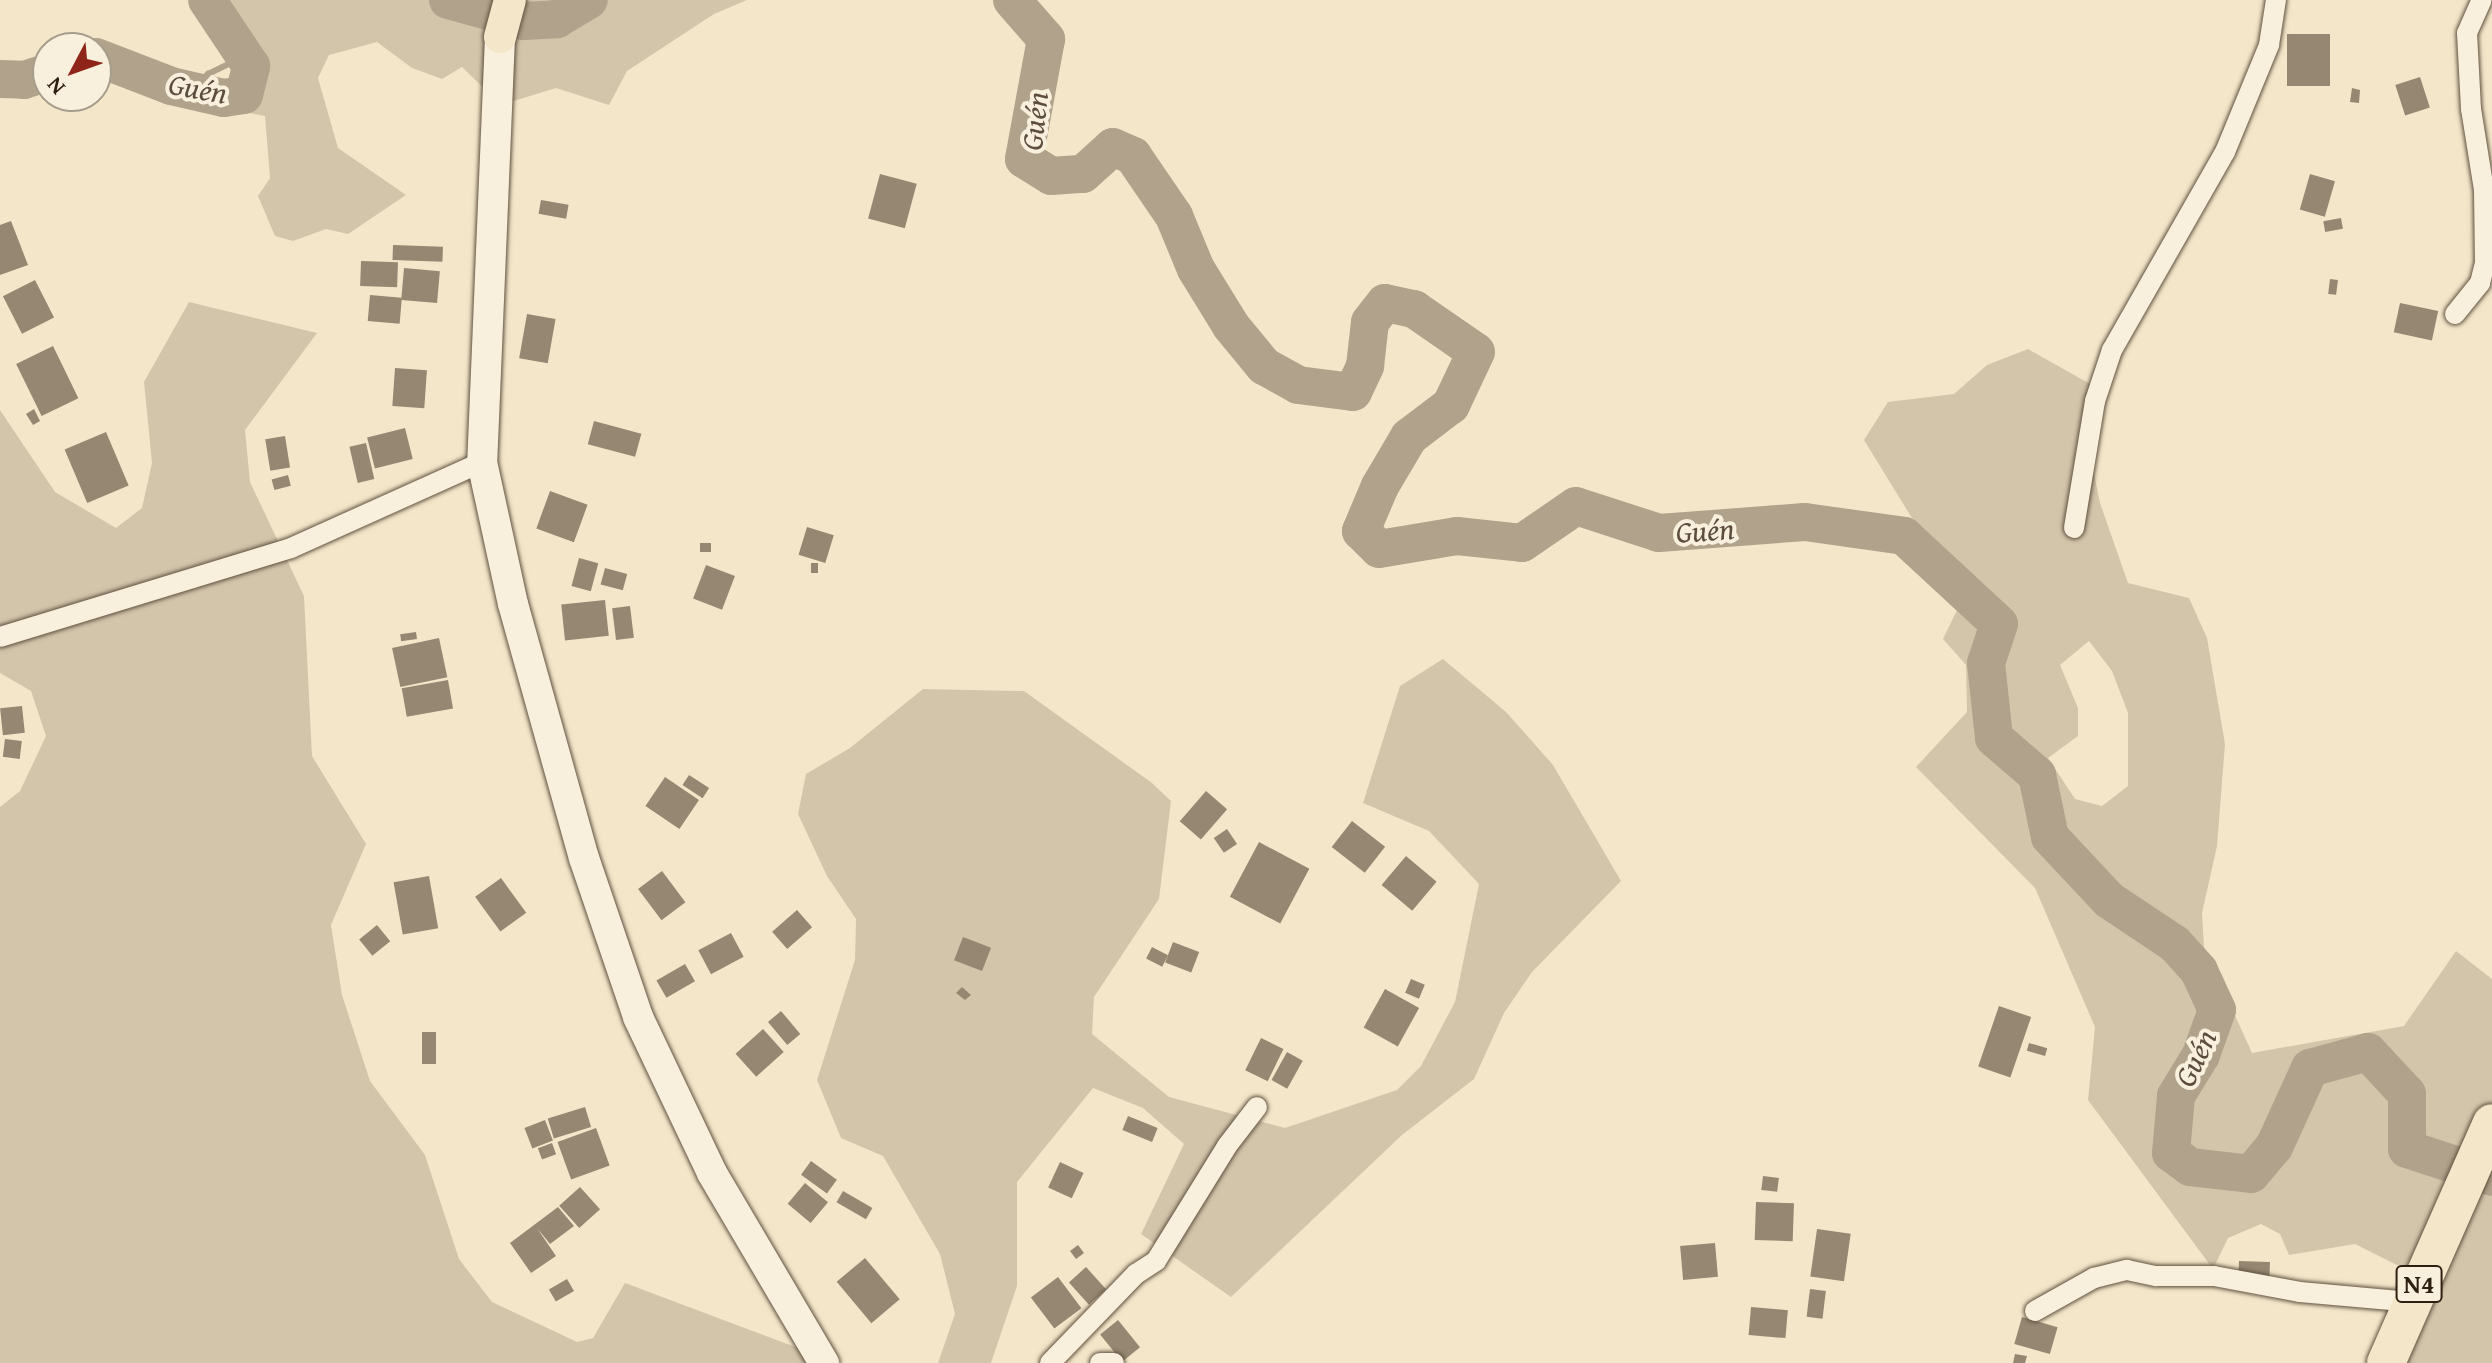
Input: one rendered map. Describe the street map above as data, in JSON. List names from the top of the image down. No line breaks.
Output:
{"streets":{"highway":["N4"]},"water":["Guén"],"north":"bottom left"}
